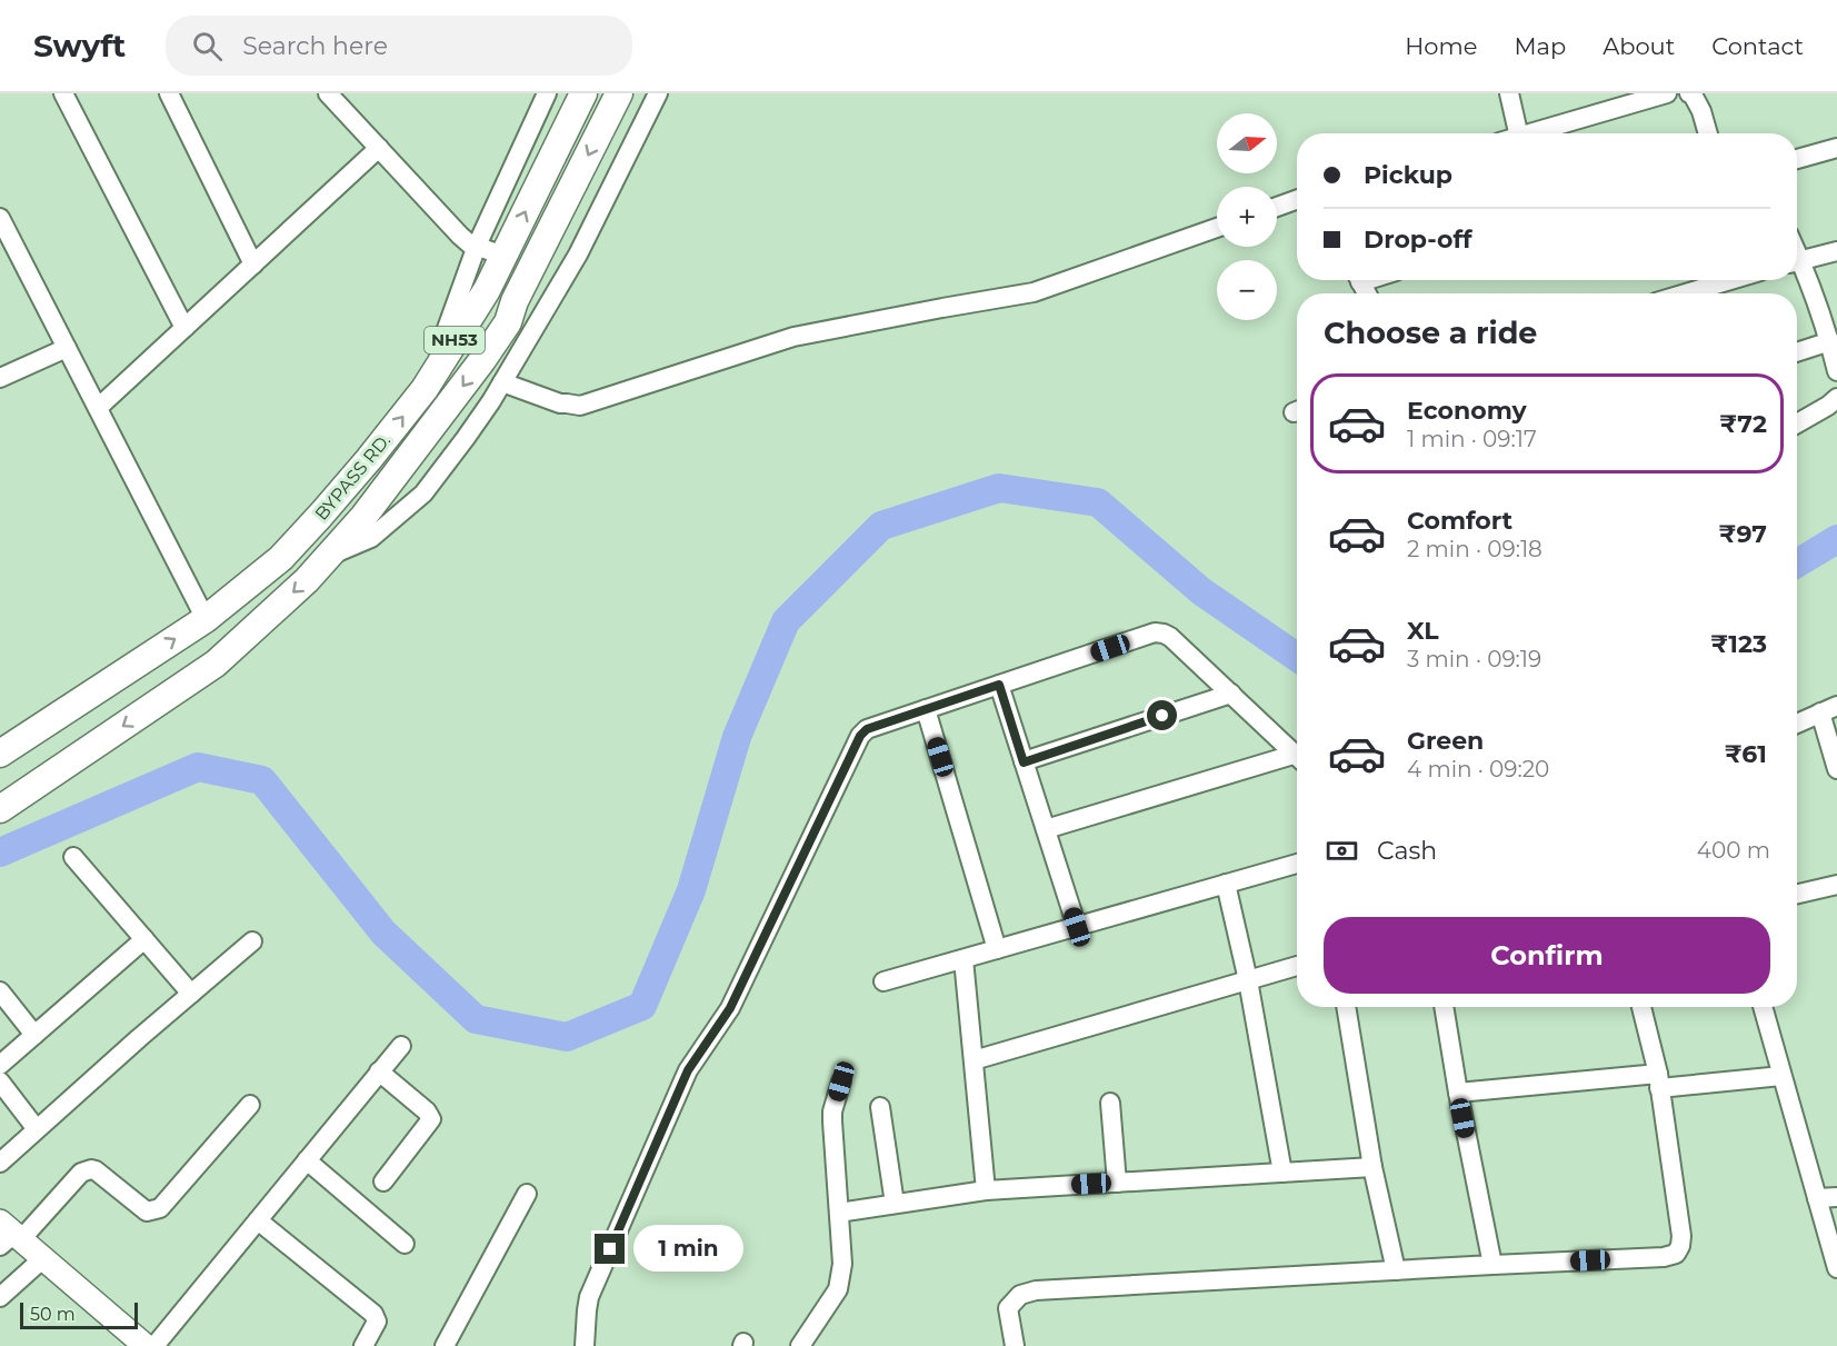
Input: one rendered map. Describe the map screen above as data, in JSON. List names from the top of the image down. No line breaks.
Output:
{"streets":{"highway":["NH53","BYPASS RD."]},"scale_bar":"50 m","north":"right","page":{"header":"Swyft","search":"Search here","nav":["Home","Map","About","Contact"],"map_buttons":["+","−"],"banner":["Pickup","Drop-off"],"heading":"Choose a ride","list":[{"name":"Economy","note":"1 min · 09:17","value":"₹72"},{"name":"Comfort","note":"2 min · 09:18","value":"₹97"},{"name":"XL","note":"3 min · 09:19","value":"₹123"},{"name":"Green","note":"4 min · 09:20","value":"₹61"}],"pay":["Cash","400 m"],"buttons":"Confirm","bubble":"1 min","scale":"50 m"}}
